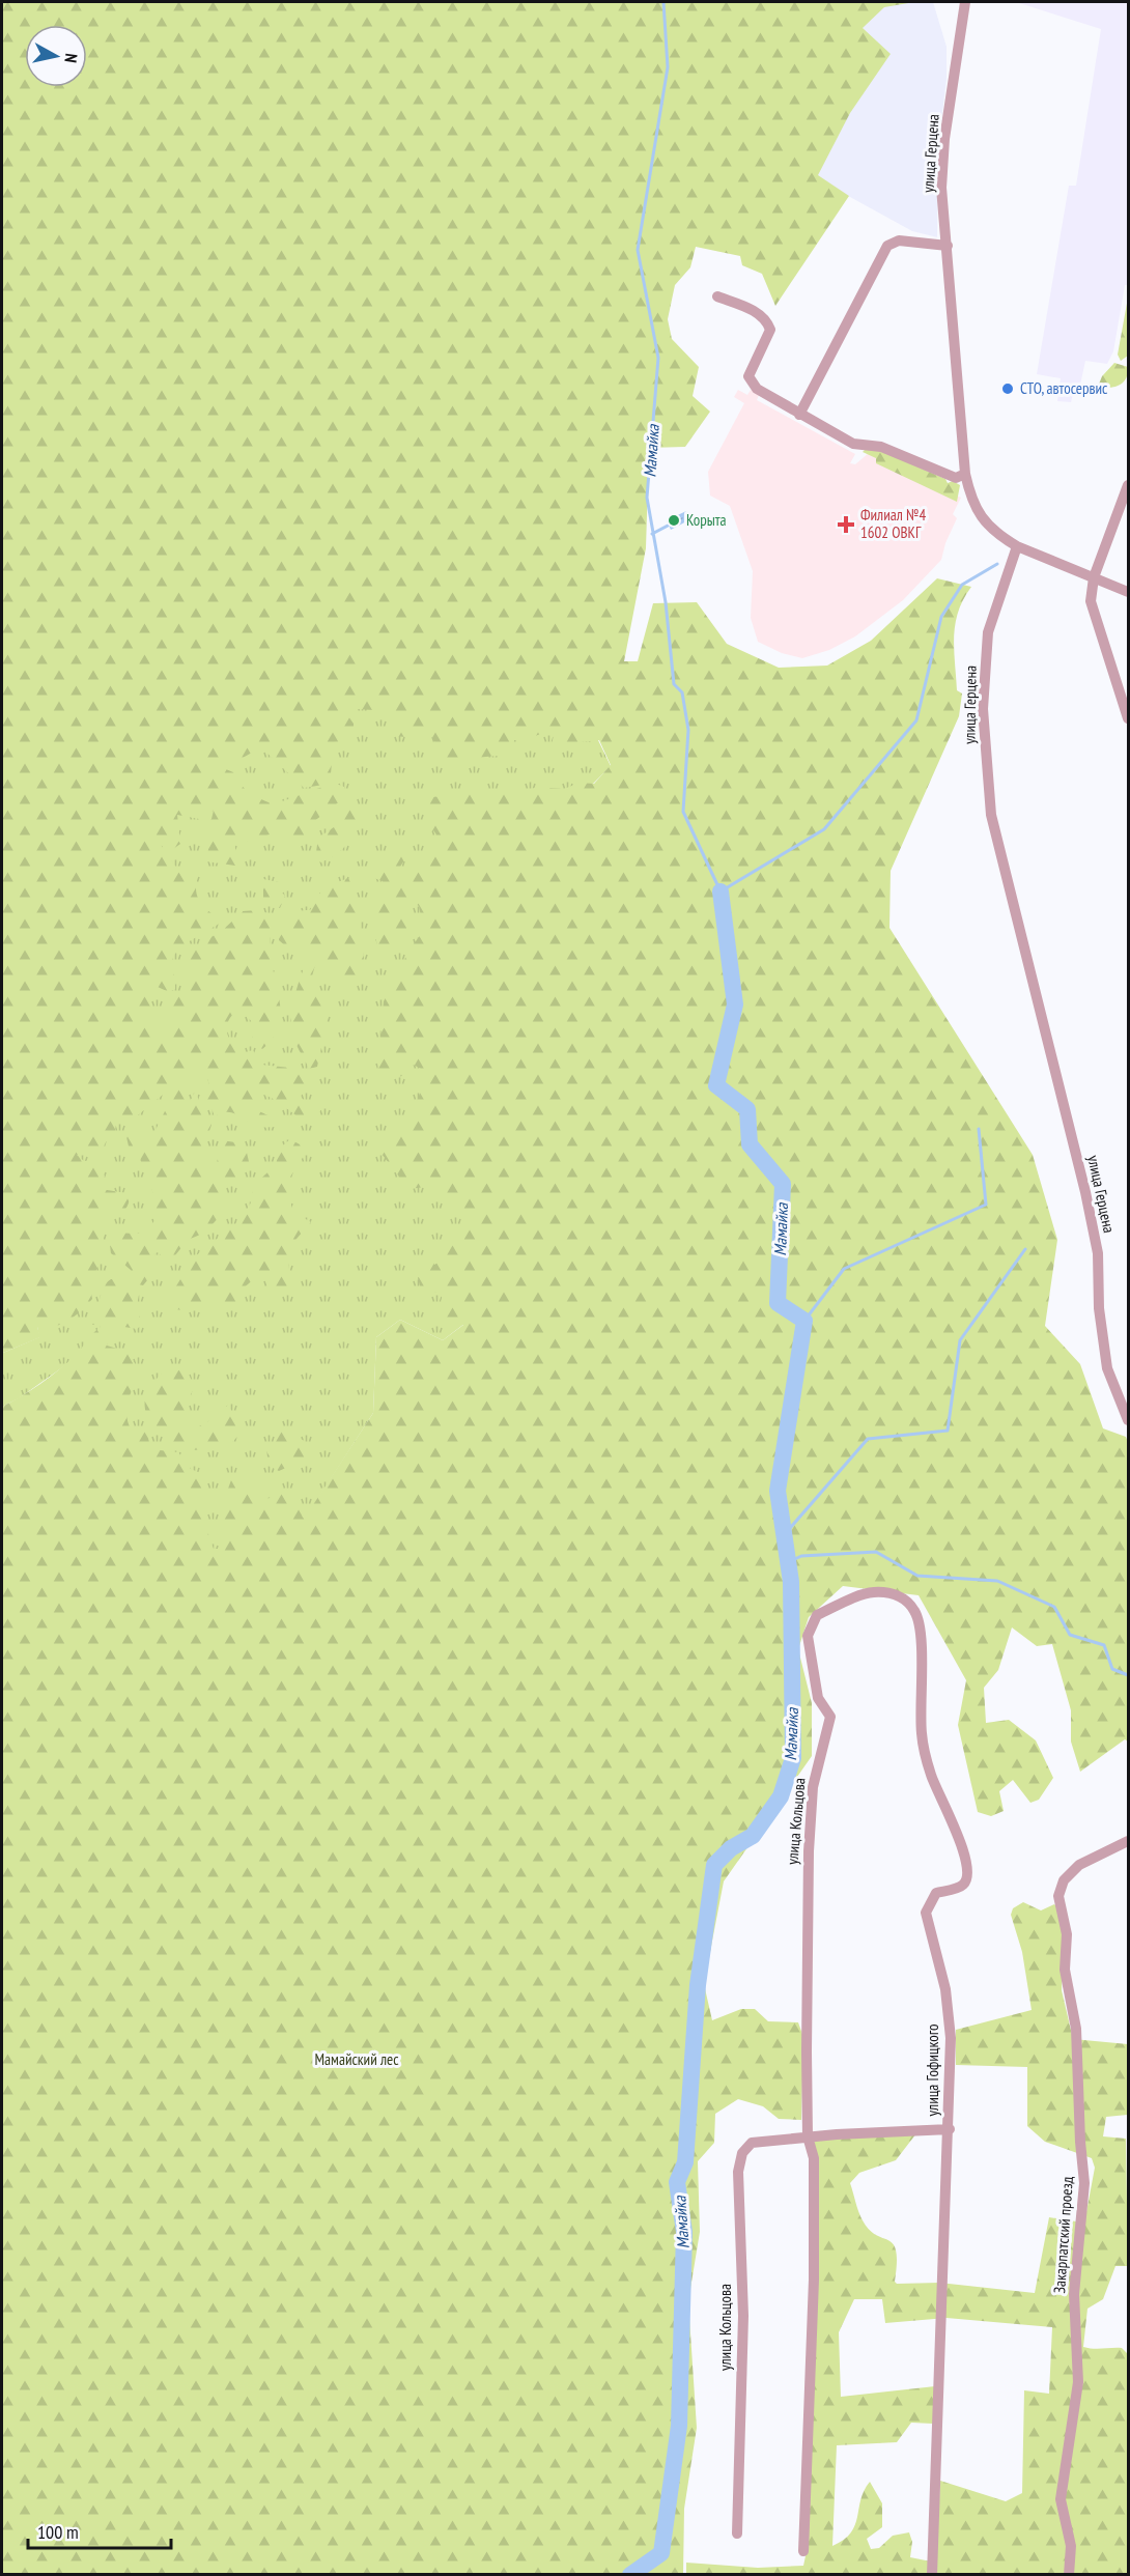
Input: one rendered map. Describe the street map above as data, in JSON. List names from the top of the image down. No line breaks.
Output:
{"streets":{"street":["улица Герцена","улица Кольцова","улица Гофицкого","Закарпатский проезд"]},"crossings":[["улица Кольцова","улица Гофицкого"]],"water":["Мамайка"],"parks":["Мамайский лес"],"places":{"other":["СТО, автосервис","Корыта"],"health":["Филиал №4 1602 ОВКГ"]},"scale_bar":"100 m","north":"right"}
